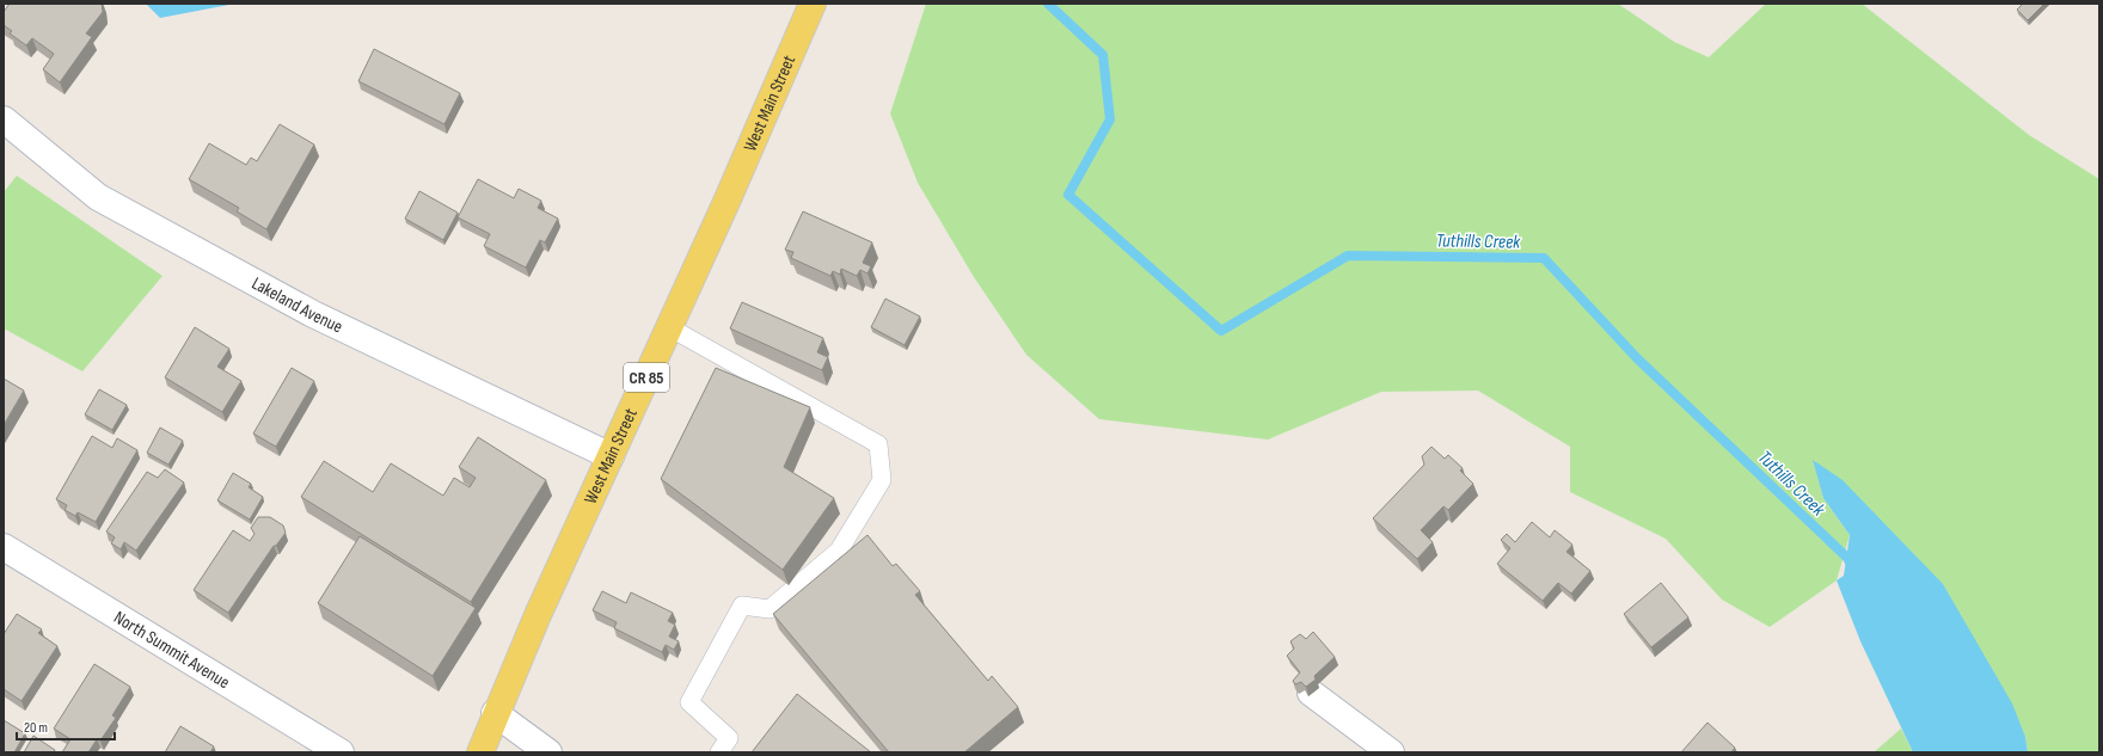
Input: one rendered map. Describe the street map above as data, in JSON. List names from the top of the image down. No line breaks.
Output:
{"streets":{"main road":["West Main Street","CR 85"],"street":["Lakeland Avenue","North Summit Avenue"]},"crossings":[["West Main Street","Lakeland Avenue"]],"water":["Tuthills Creek"],"scale_bar":"20 m"}
